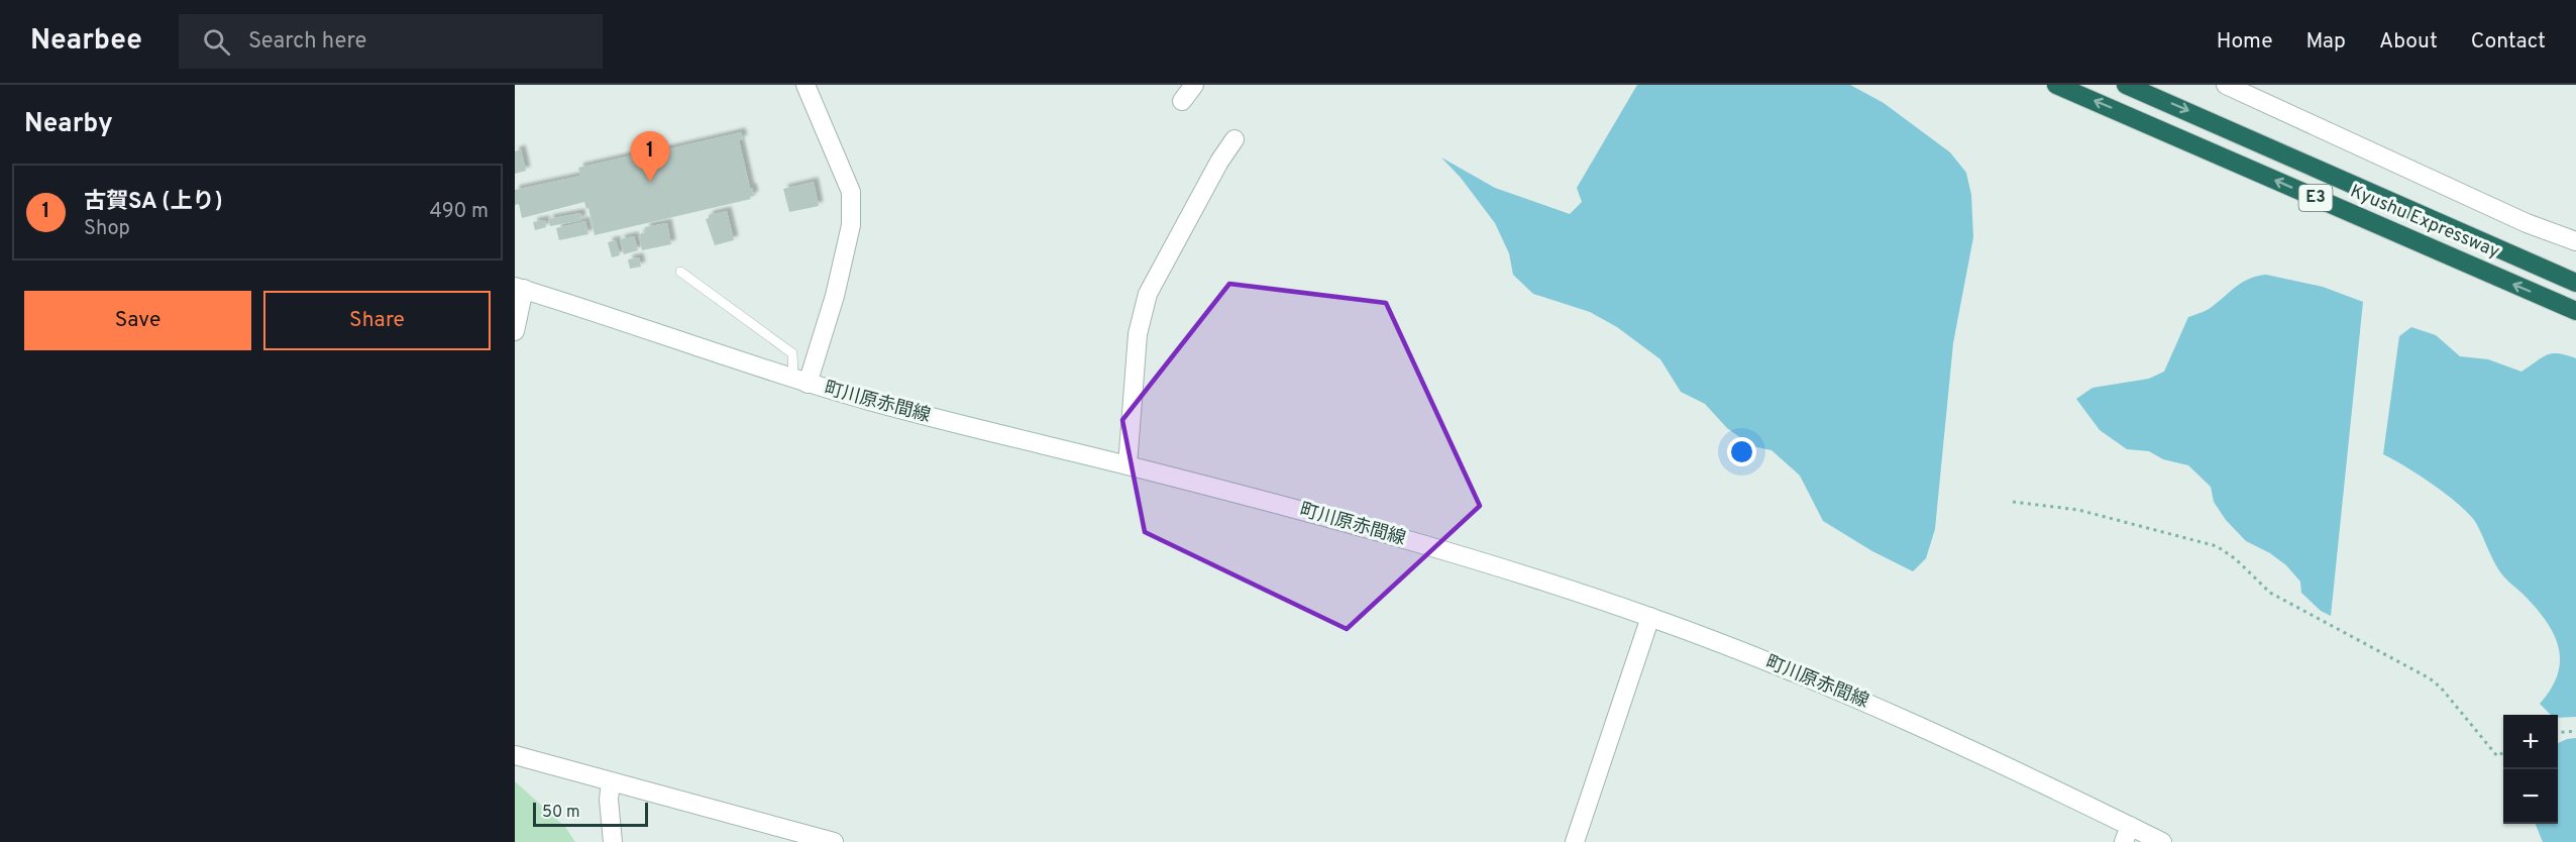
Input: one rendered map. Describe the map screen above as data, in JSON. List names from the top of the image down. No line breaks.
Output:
{"streets":{"highway":["E3","Kyushu Expressway"],"street":["町川原赤間線"]},"scale_bar":"50 m","page":{"header":"Nearbee","search":"Search here","nav":["Home","Map","About","Contact"],"heading":"Nearby","pins":"1","list":[{"mark":"1","name":"古賀SA (上り)","note":"Shop","value":"490 m"}],"buttons":["Save","Share"],"map_buttons":["+","−"],"scale":"50 m"}}
